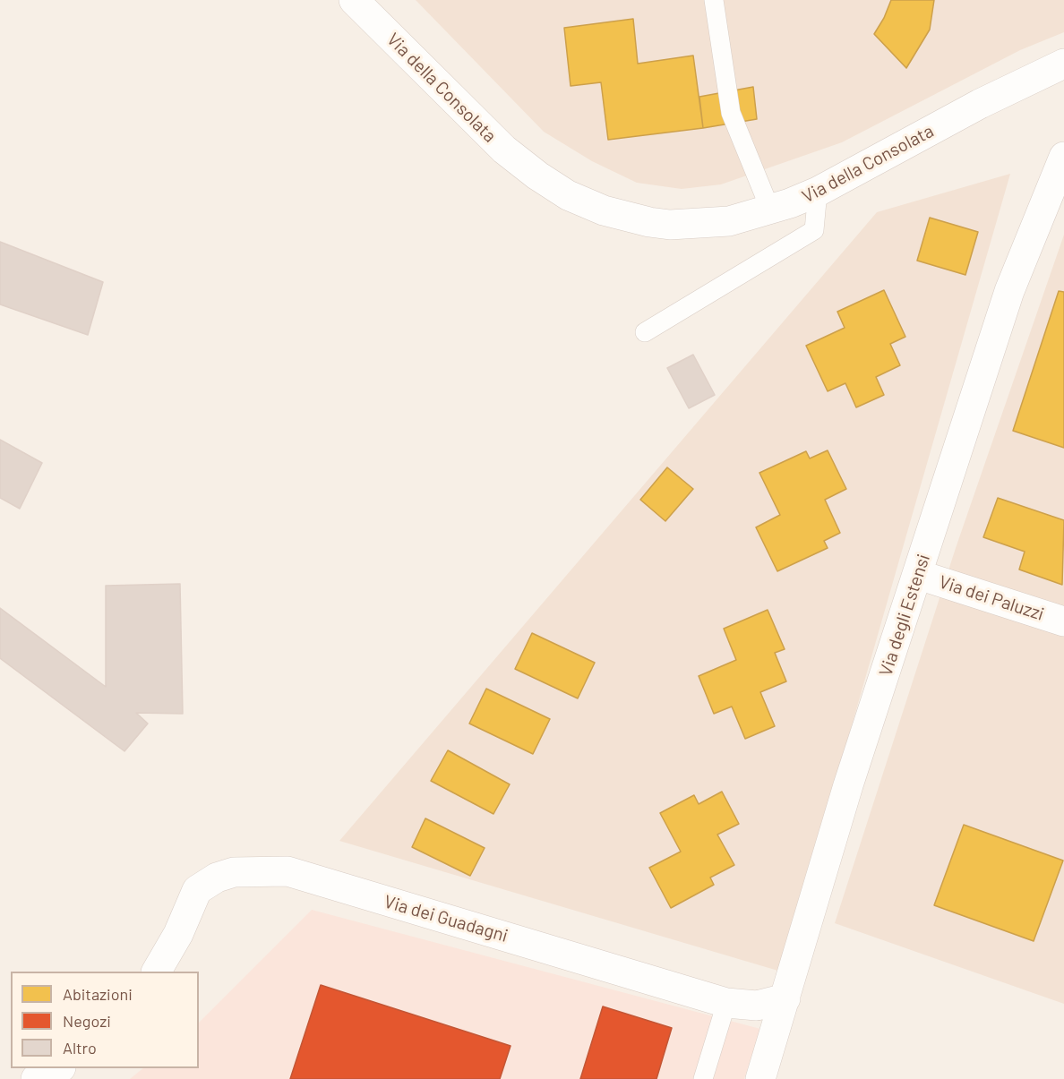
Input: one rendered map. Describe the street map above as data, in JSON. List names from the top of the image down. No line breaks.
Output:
{"streets":{"street":["Via della Consolata","Via dei Paluzzi","Via degli Estensi","Via dei Guadagni"]},"crossings":[["Via dei Paluzzi","Via degli Estensi"],["Via degli Estensi","Via dei Guadagni"]],"legend":["Abitazioni","Negozi","Altro"]}
